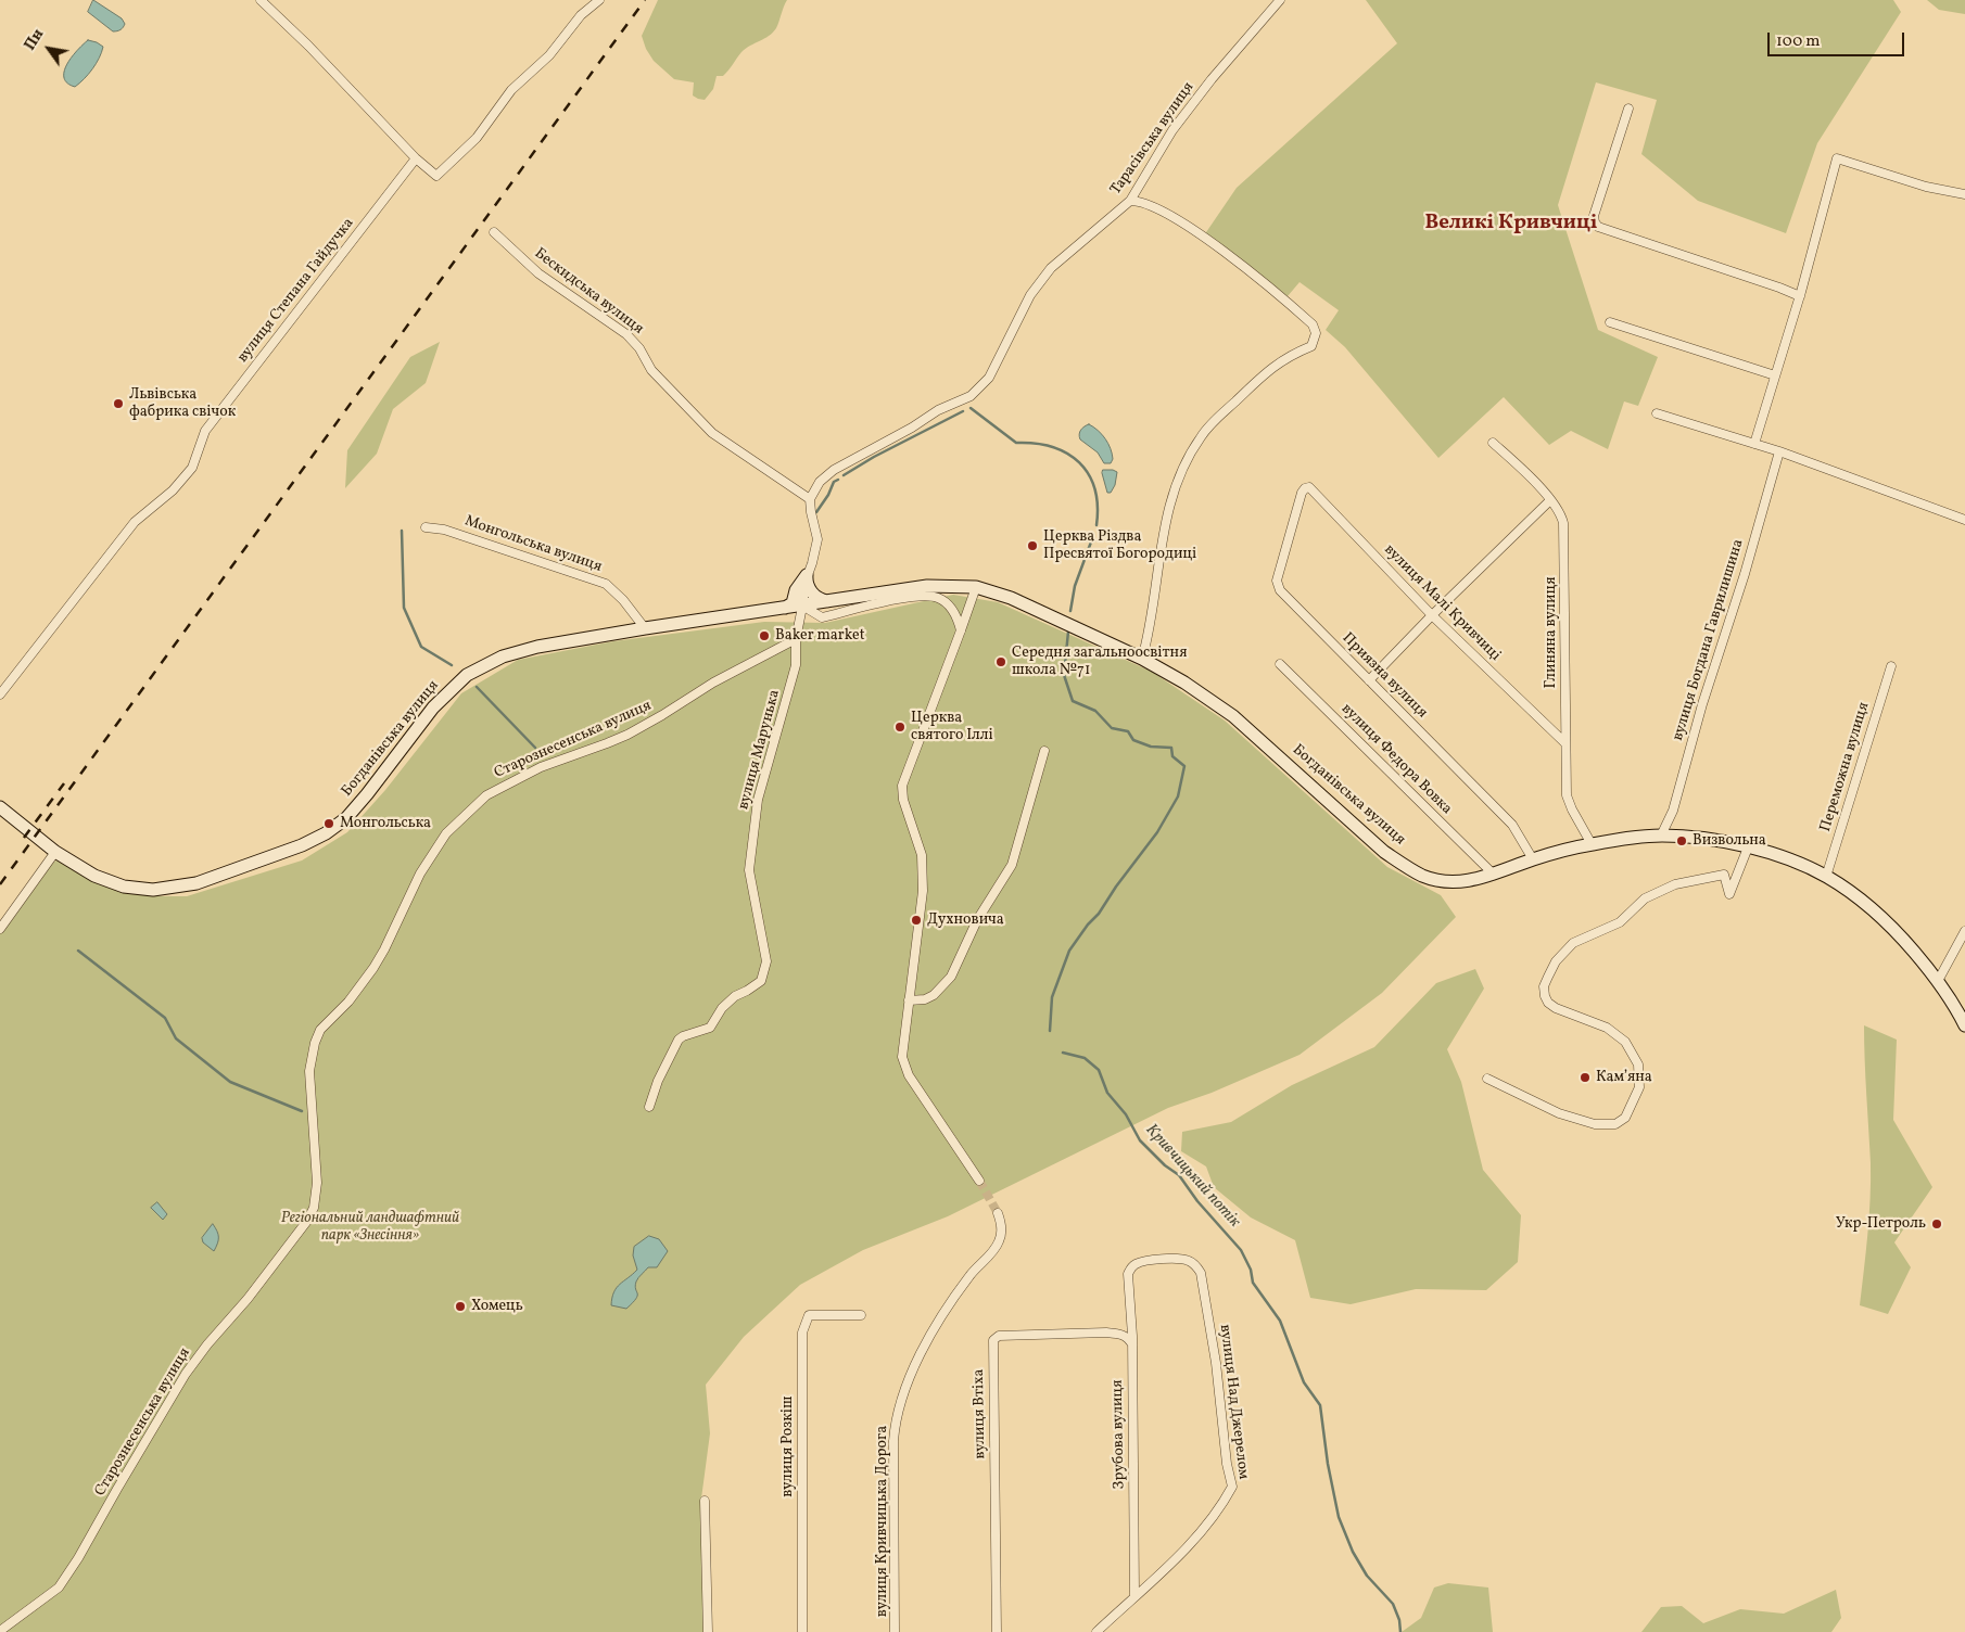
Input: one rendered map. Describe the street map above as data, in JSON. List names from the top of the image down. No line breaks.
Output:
{"streets":{"main road":["Богданівська вулиця"],"street":["Тарасівська вулиця","вулиця Степана Гайдучка","Бескидська вулиця","Монгольська вулиця","вулиця Малі Кривчиці","Глиняна вулиця","вулиця Богдана Гаврилишина","Приязна вулиця","Старознесенська вулиця","вулиця Марунька","вулиця Федора Вовка","Переможна вулиця","вулиця Над Джерелом","вулиця Втіха","Зрубова вулиця","вулиця Розкіш","вулиця Кривчицька Дорога"]},"crossings":[["Тарасівська вулиця","Бескидська вулиця"],["Монгольська вулиця","Богданівська вулиця"],["вулиця Малі Кривчиці","Глиняна вулиця"],["вулиця Малі Кривчиці","Приязна вулиця"],["Глиняна вулиця","Богданівська вулиця"],["вулиця Богдана Гаврилишина","Богданівська вулиця"],["Приязна вулиця","Богданівська вулиця"],["Богданівська вулиця","вулиця Федора Вовка"],["Богданівська вулиця","Переможна вулиця"],["Старознесенська вулиця","вулиця Марунька"],["вулиця Над Джерелом","Зрубова вулиця"],["вулиця Втіха","Зрубова вулиця"]],"districts":["Великі Кривчиці"],"water":["Кривчицький потік"],"parks":["Регіональний ландшафтний парк «Знесіння»"],"places":["Львівська фабрика свічок","Церква Різдва Пресвятої Богородиці","Baker market","Середня загальноосвітня школа №71","Церква святого Іллі","Монгольська","Визвольна","Духновича","Кам’яна","Укр-Петроль","Хомець"],"scale_bar":"100 m","north":"top left"}
